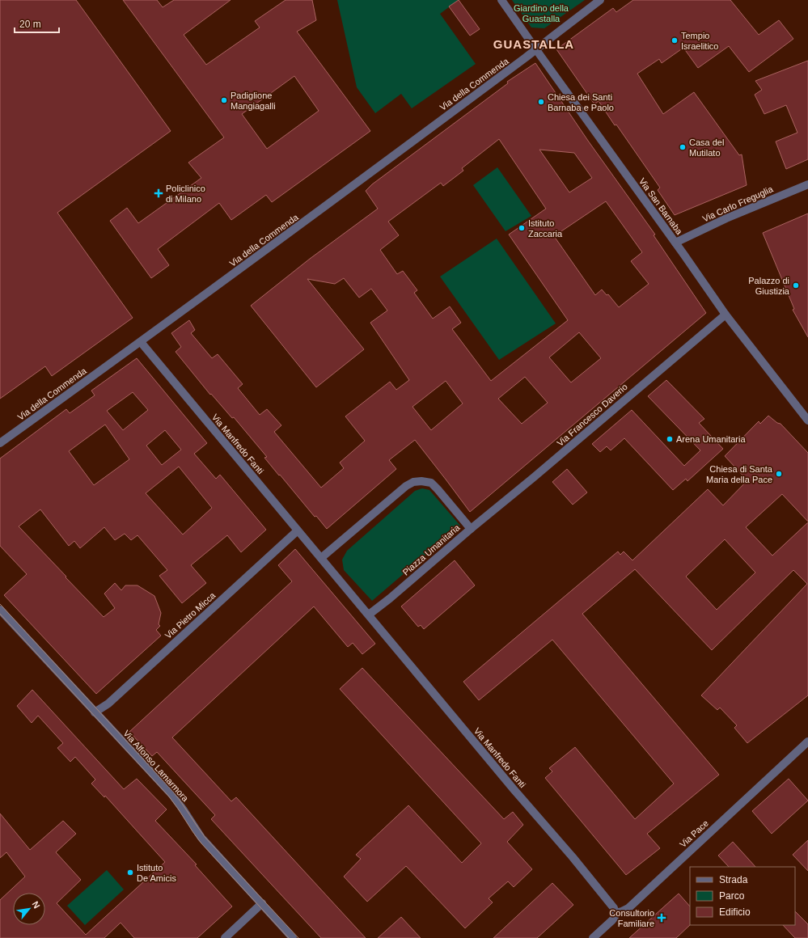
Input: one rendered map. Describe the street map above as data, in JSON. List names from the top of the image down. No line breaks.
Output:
{"streets":{"street":["Via della Commenda","Via Carlo Freguglia","Via San Barnaba","Via Francesco Daverio","Via Manfredo Fanti","Piazza Umanitaria","Via Pietro Micca","Via Alfonso Lamarmora","Via Pace"]},"crossings":[["Via della Commenda","Via San Barnaba"],["Via della Commenda","Via Manfredo Fanti"],["Via Carlo Freguglia","Via San Barnaba"],["Via San Barnaba","Via Francesco Daverio"],["Via Francesco Daverio","Piazza Umanitaria"],["Via Manfredo Fanti","Piazza Umanitaria"],["Via Manfredo Fanti","Via Pietro Micca"],["Via Manfredo Fanti","Via Pace"],["Via Pietro Micca","Via Alfonso Lamarmora"]],"districts":["GUASTALLA"],"parks":["Giardino della Guastalla"],"places":{"other":["Tempio Israelitico","Padiglione Mangiagalli","Chiesa dei Santi Barnaba e Paolo","Casa del Mutilato","Istituto Zaccaria","Palazzo di Giustizia","Arena Umanitaria","Chiesa di Santa Maria della Pace","Istituto De Amicis"],"health":["Policlinico di Milano","Consultorio Familiare"]},"legend":["Strada","Parco","Edificio"],"scale_bar":"20 m","north":"top right"}
